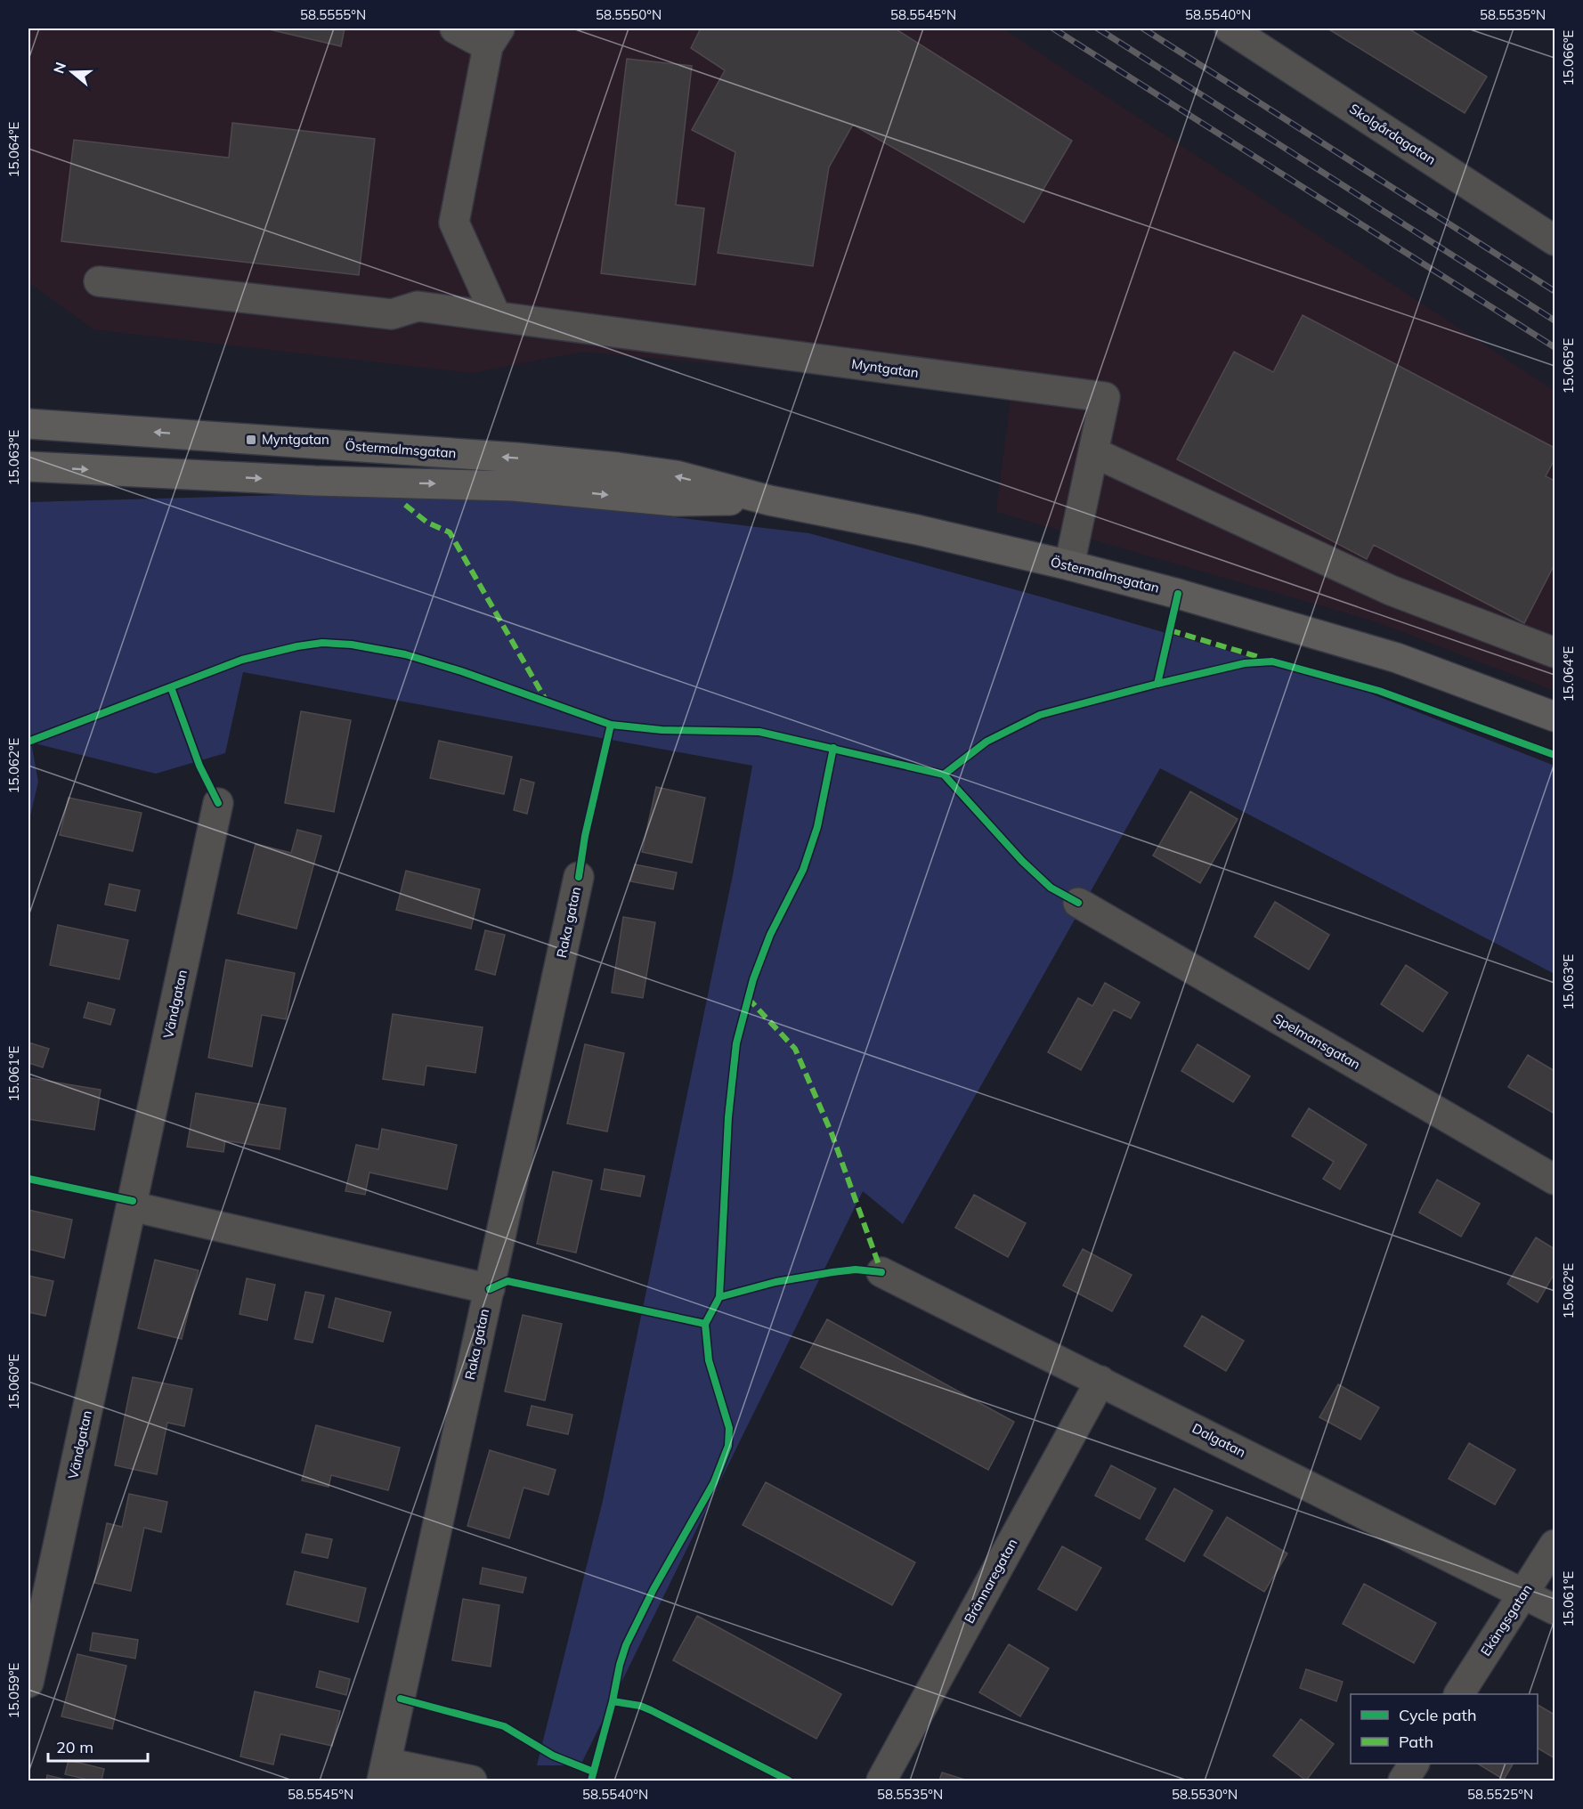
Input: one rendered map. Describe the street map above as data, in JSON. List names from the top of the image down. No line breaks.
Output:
{"streets":{"main road":["Östermalmsgatan"],"street":["Skolgårdagatan","Myntgatan","Raka gatan","Vändgatan","Spelmansgatan","Dalgatan","Brännaregatan","Ekängsgatan"]},"crossings":[["Myntgatan","Östermalmsgatan"],["Dalgatan","Brännaregatan"],["Dalgatan","Ekängsgatan"]],"places":{"transit":["Myntgatan"]},"legend":["Cycle path","Path"],"scale_bar":"20 m","north":"left","coordinates":["58.5555°N","58.5550°N","58.5545°N","58.5540°N","58.5535°N","15.066°E","15.064°E","15.065°E","15.063°E","15.062°E","15.061°E","15.060°E","15.059°E","58.5530°N","58.5525°N"]}
